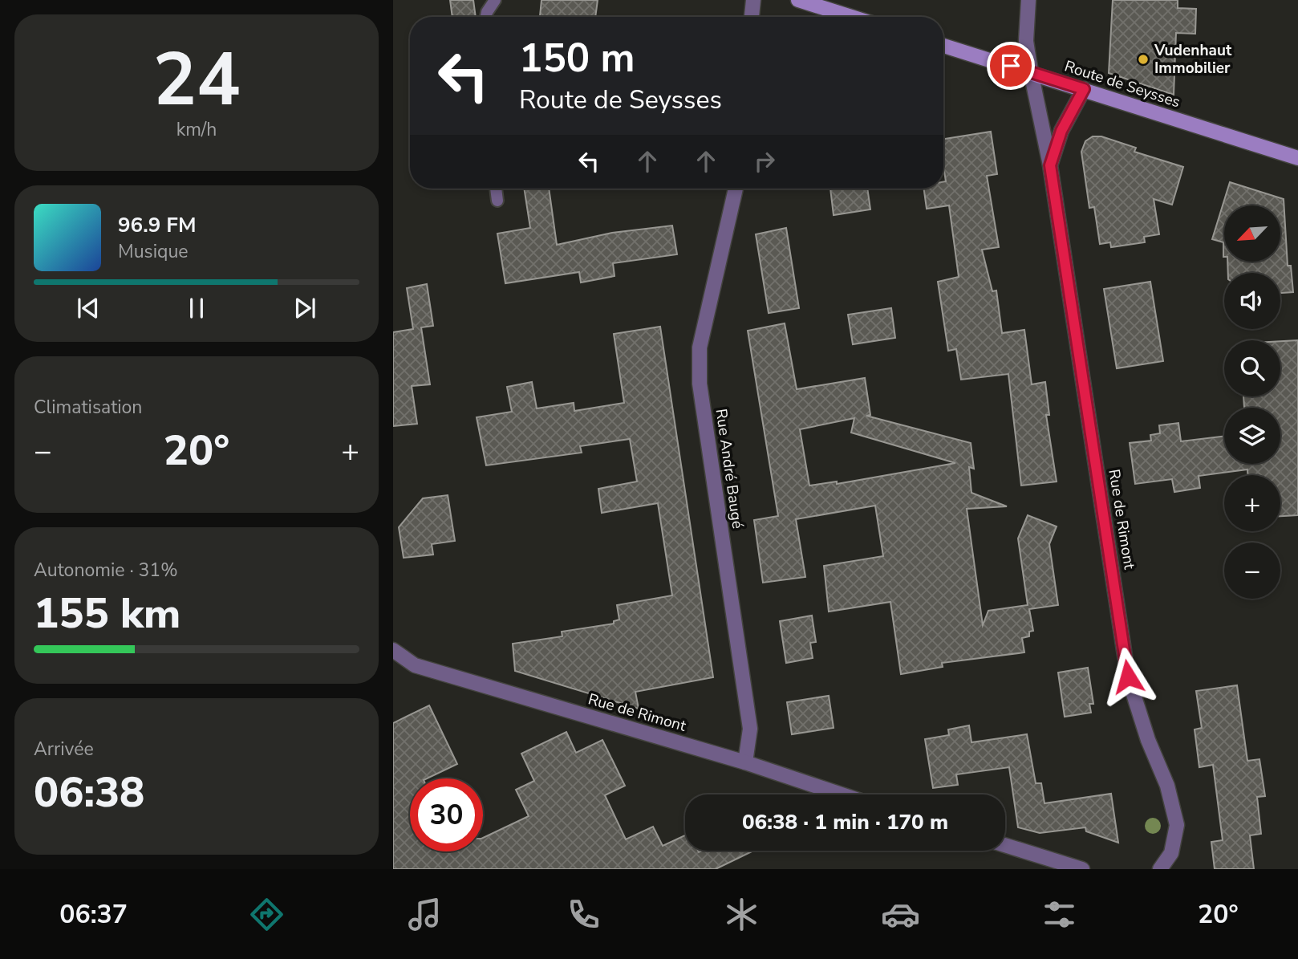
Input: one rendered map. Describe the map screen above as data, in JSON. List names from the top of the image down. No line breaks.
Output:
{"streets":{"main road":["Route de Seysses"],"street":["Rue André Baugé","Rue de Rimont"]},"crossings":[["Route de Seysses","Rue de Rimont"],["Rue André Baugé","Rue de Rimont"]],"places":["Vudenhaut Immobilier"],"north":"bottom left","page":{"tile":[["24","km/h"],"Climatisation",["Autonomie · 31%","155 km"],["Arrivée","06:38"]],"turn":["150 m","Route de Seysses"],"song":["96.9 FM","Musique"],"map_buttons":["+","−"],"heat":["−","20°","+"],"limit":"30","trip":"06:38 · 1 min · 170 m","tabs":["06:37","20°"]}}
